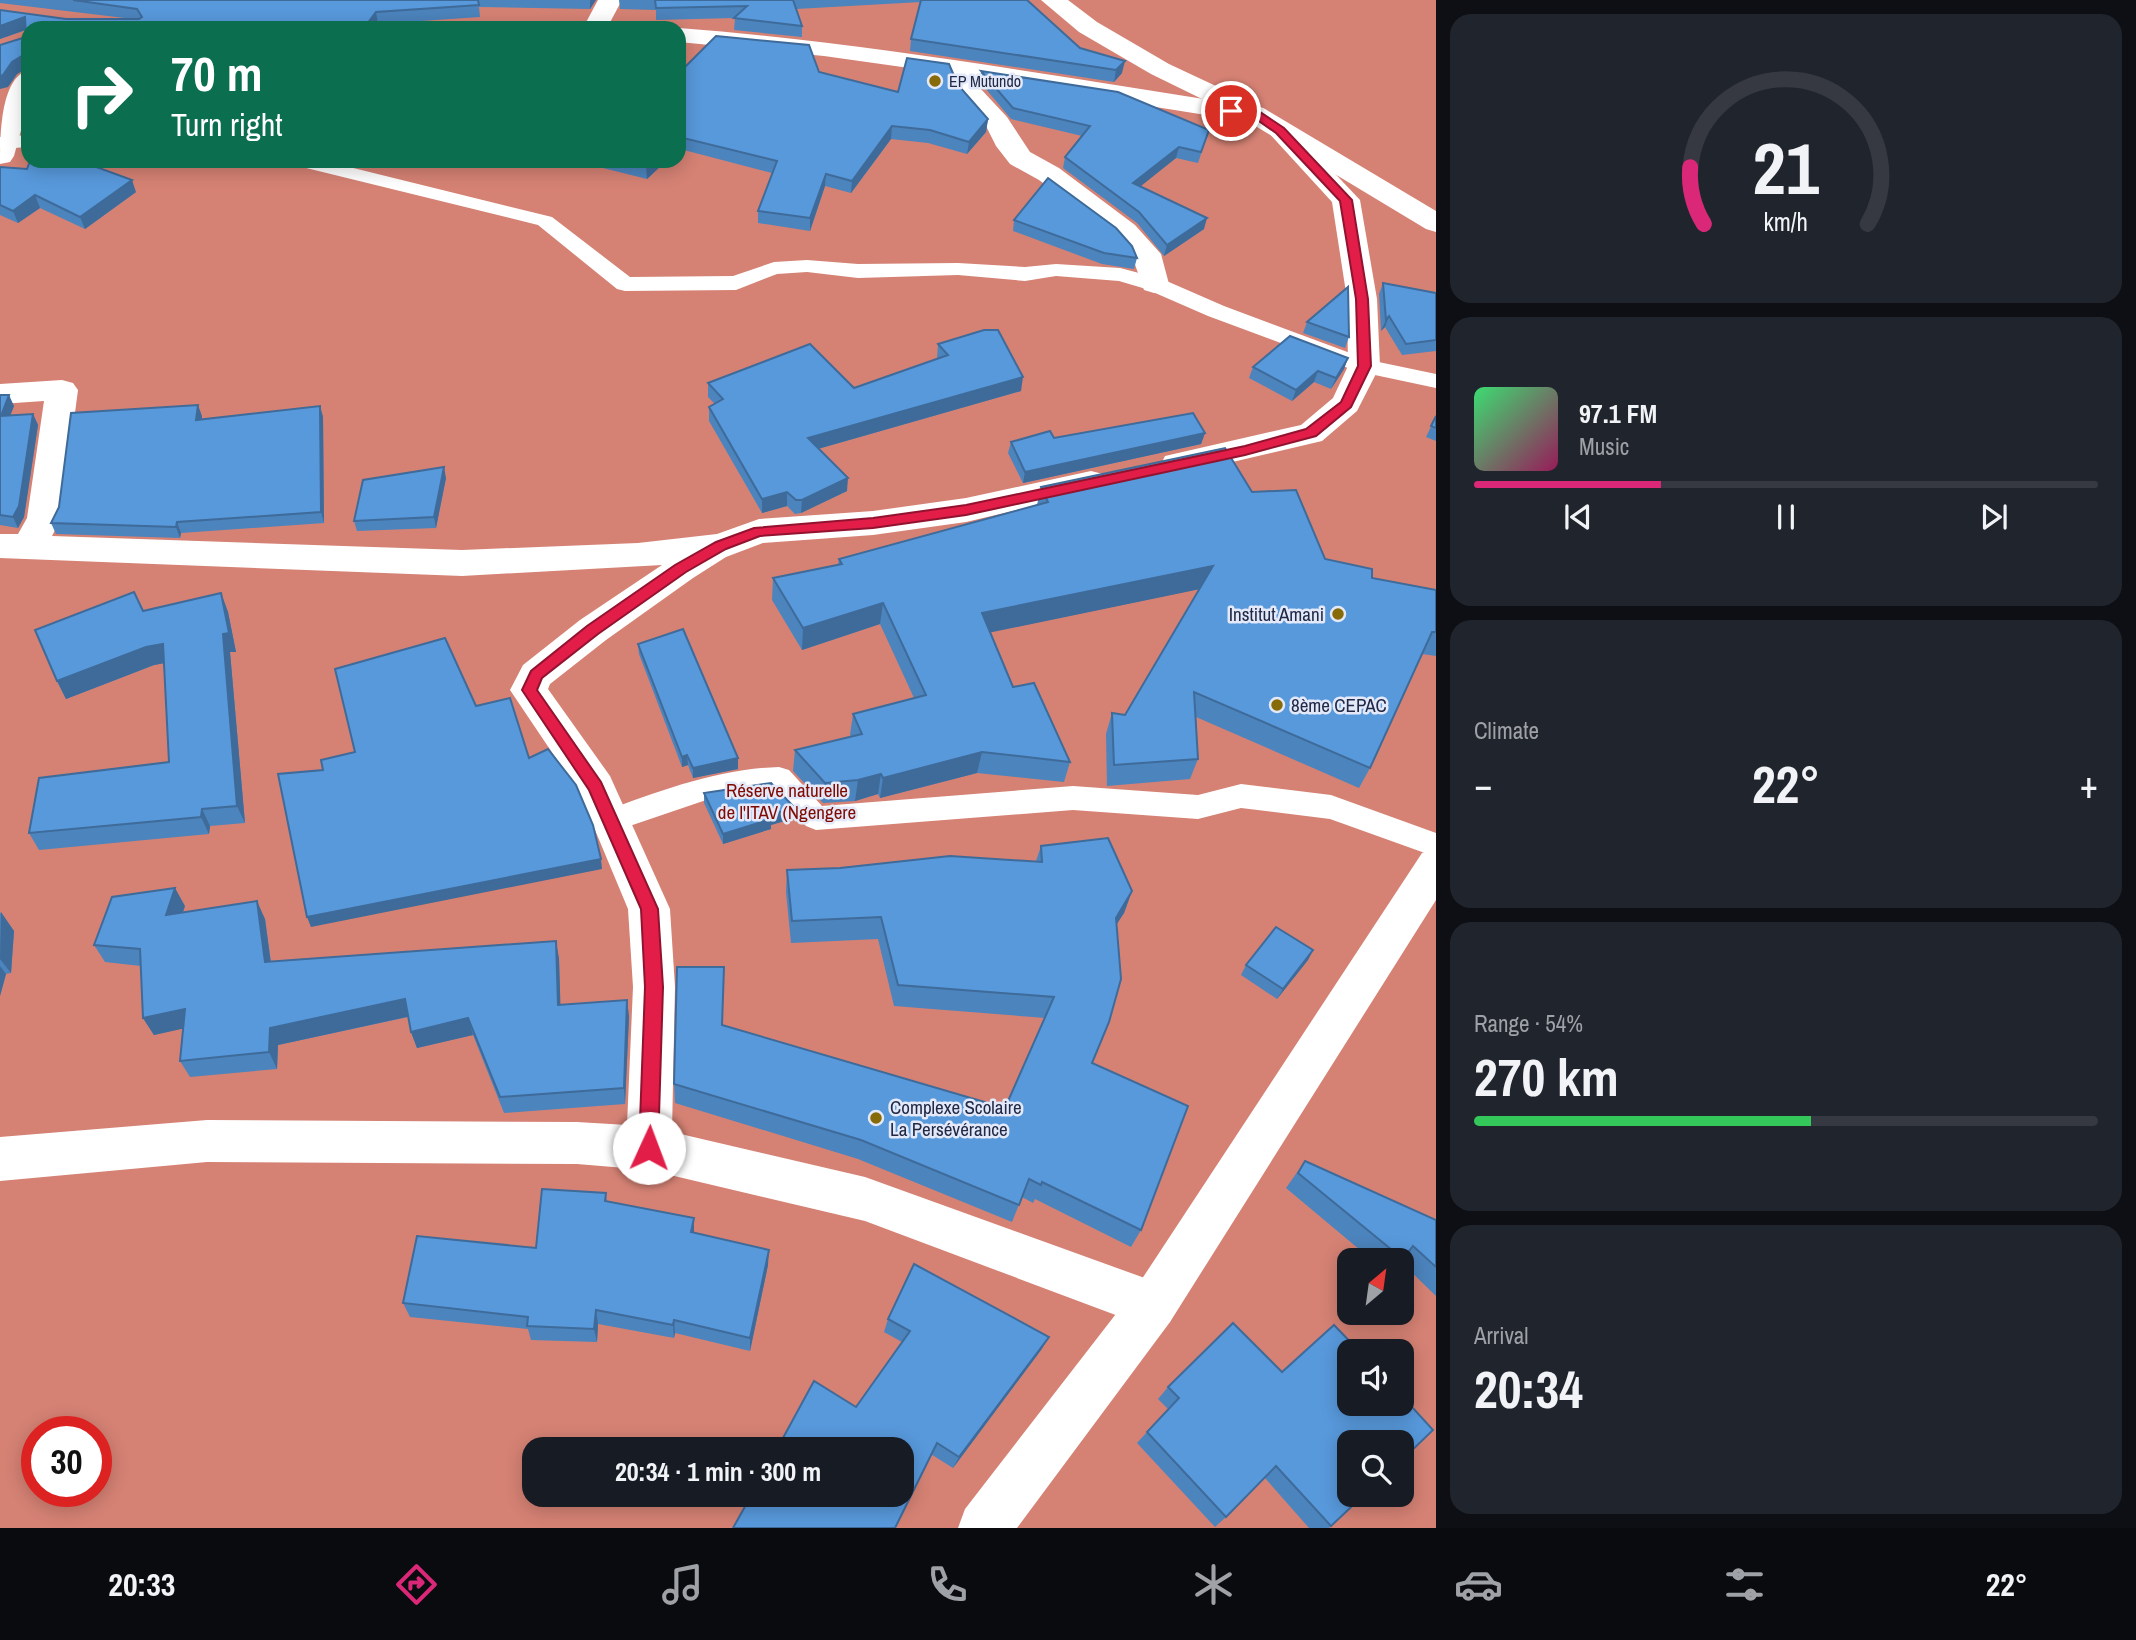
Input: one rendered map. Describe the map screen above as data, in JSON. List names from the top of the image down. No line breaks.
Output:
{"parks":["Réserve naturelle de l'ITAV (Ngengere"],"places":["EP Mutundo","Institut Amani","8ème CEPAC","Complexe Scolaire La Persévérance"],"north":"top right","page":{"turn":["70 m","Turn right"],"song":["97.1 FM","Music"],"tile":["Climate",["Range · 54%","270 km"],["Arrival","20:34"]],"heat":["−","22°","+"],"limit":"30","trip":"20:34 · 1 min · 300 m","tabs":["20:33","22°"],"gauge":["21","km/h"]}}
